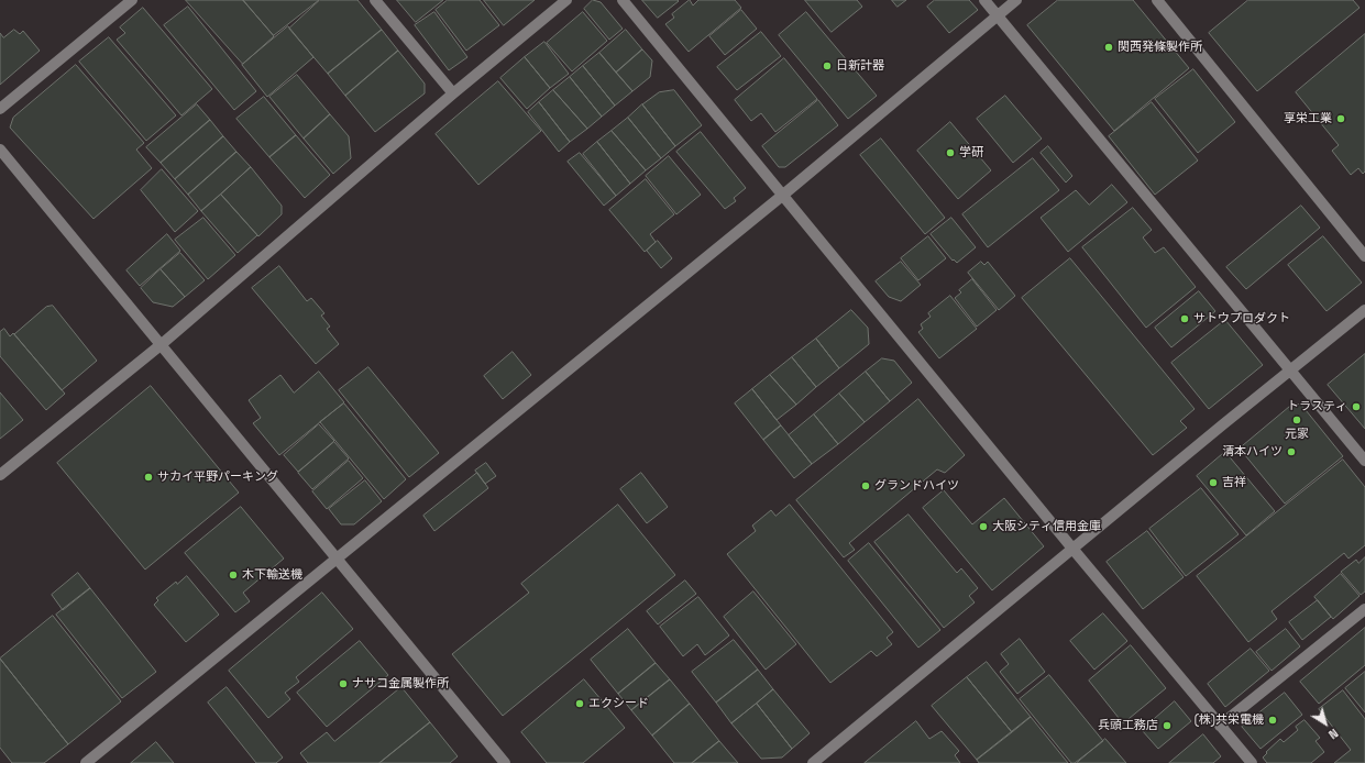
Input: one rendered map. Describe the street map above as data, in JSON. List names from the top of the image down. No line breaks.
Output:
{"places":["関西発條製作所","日新計器","享栄工業","学研","サトウプロダクト","トラスティ","元家","清本ハイツ","サカイ平野パーキング","吉祥","グランドハイツ","大阪シティ信用金庫","木下輸送機","ナサコ金属製作所","エクシード","(株)共栄電機","兵頭工務店"],"north":"bottom right"}
